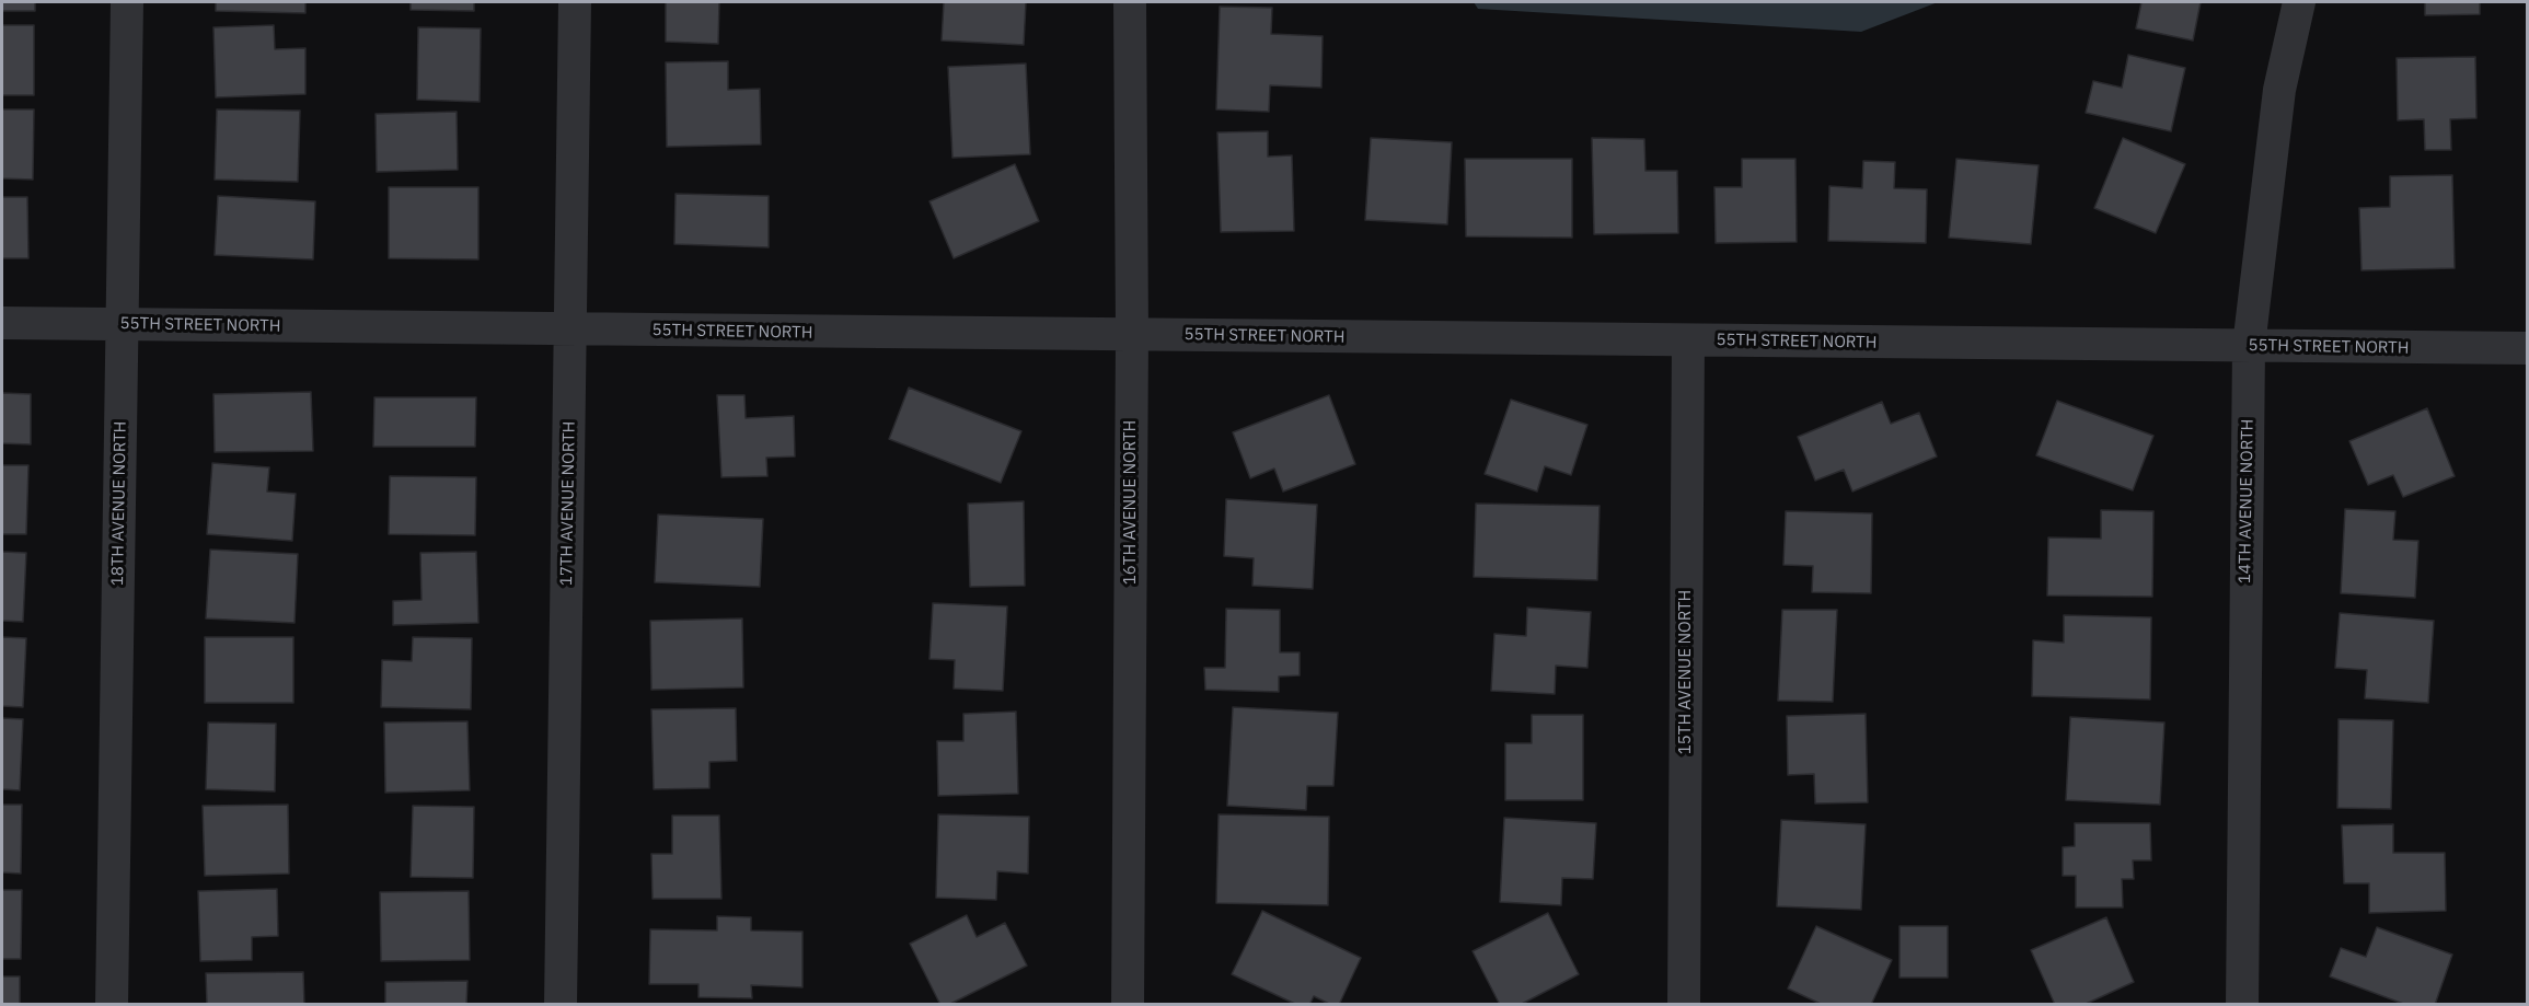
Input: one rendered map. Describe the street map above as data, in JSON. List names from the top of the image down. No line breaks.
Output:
{"streets":{"street":["55TH STREET NORTH","14TH AVENUE NORTH","16TH AVENUE NORTH","18TH AVENUE NORTH","17TH AVENUE NORTH","15TH AVENUE NORTH"]},"crossings":[["55TH STREET NORTH","14TH AVENUE NORTH"],["55TH STREET NORTH","16TH AVENUE NORTH"],["55TH STREET NORTH","18TH AVENUE NORTH"],["55TH STREET NORTH","17TH AVENUE NORTH"],["55TH STREET NORTH","15TH AVENUE NORTH"]]}
